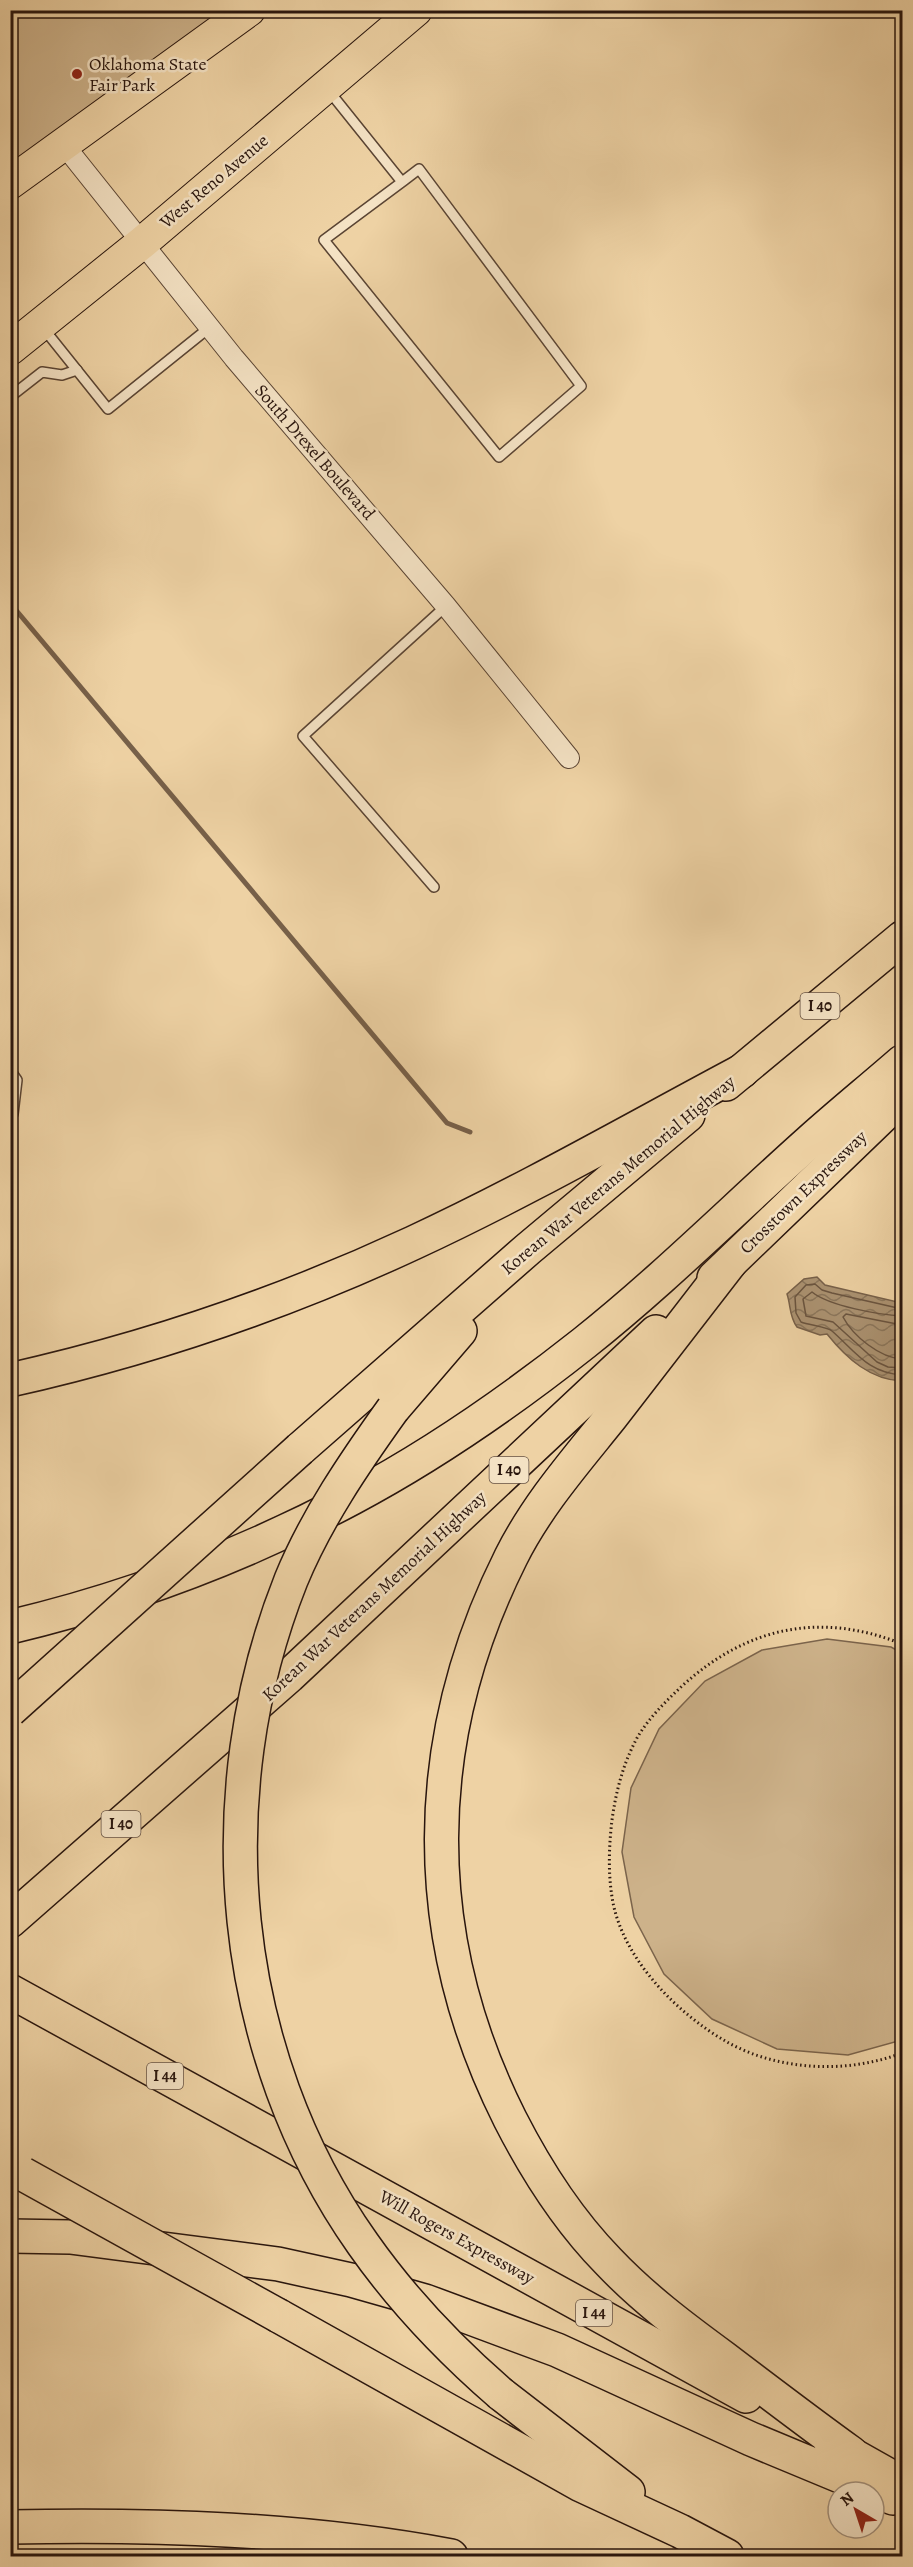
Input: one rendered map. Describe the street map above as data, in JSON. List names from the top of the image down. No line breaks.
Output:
{"streets":{"highway":["I 40","Korean War Veterans Memorial Highway","Crosstown Expressway","I 44","Will Rogers Expressway"],"main road":["West Reno Avenue"],"street":["South Drexel Boulevard"]},"crossings":[["West Reno Avenue","South Drexel Boulevard"],["I 40","Korean War Veterans Memorial Highway"],["Korean War Veterans Memorial Highway","Crosstown Expressway"]],"places":["Oklahoma State Fair Park"],"north":"top left"}
